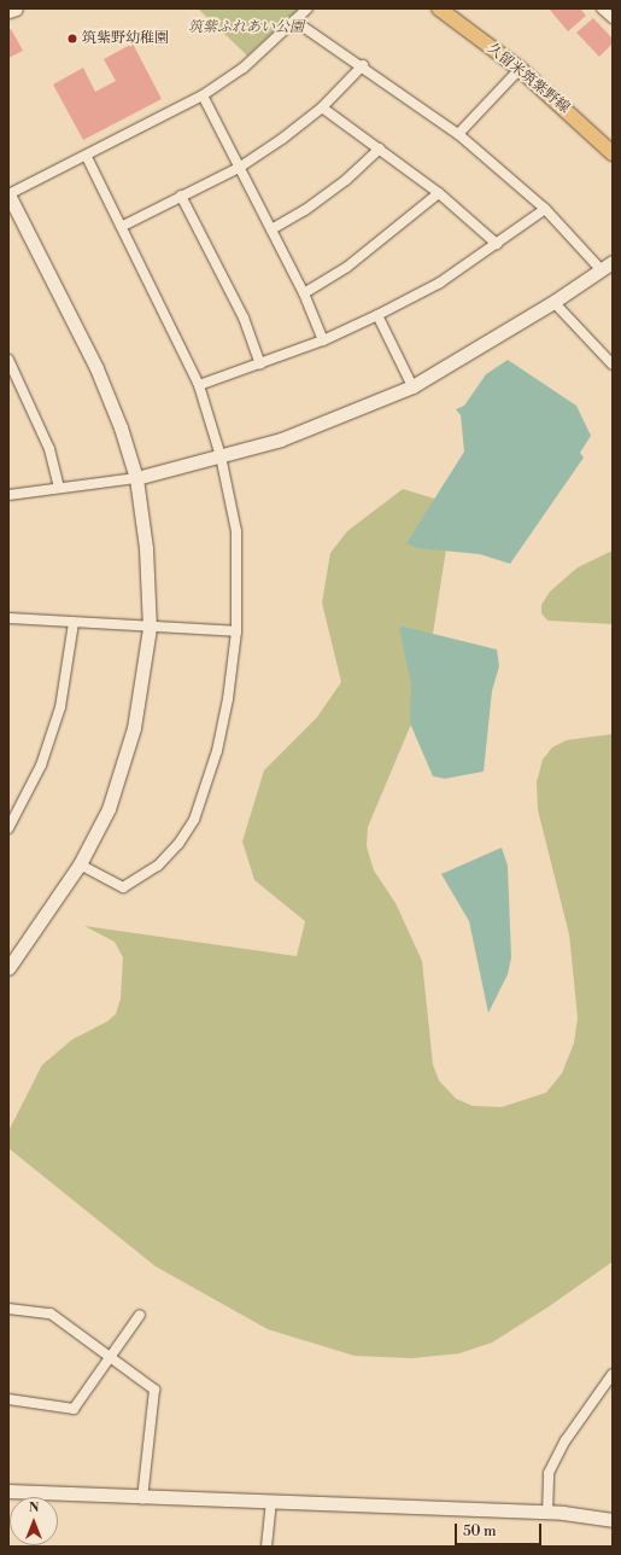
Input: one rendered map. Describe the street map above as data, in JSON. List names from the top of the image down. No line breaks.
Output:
{"streets":{"main road":["久留米筑紫野線"]},"parks":["筑紫ふれあい公園"],"places":["筑紫野幼稚園"],"scale_bar":"50 m","north":"top"}
